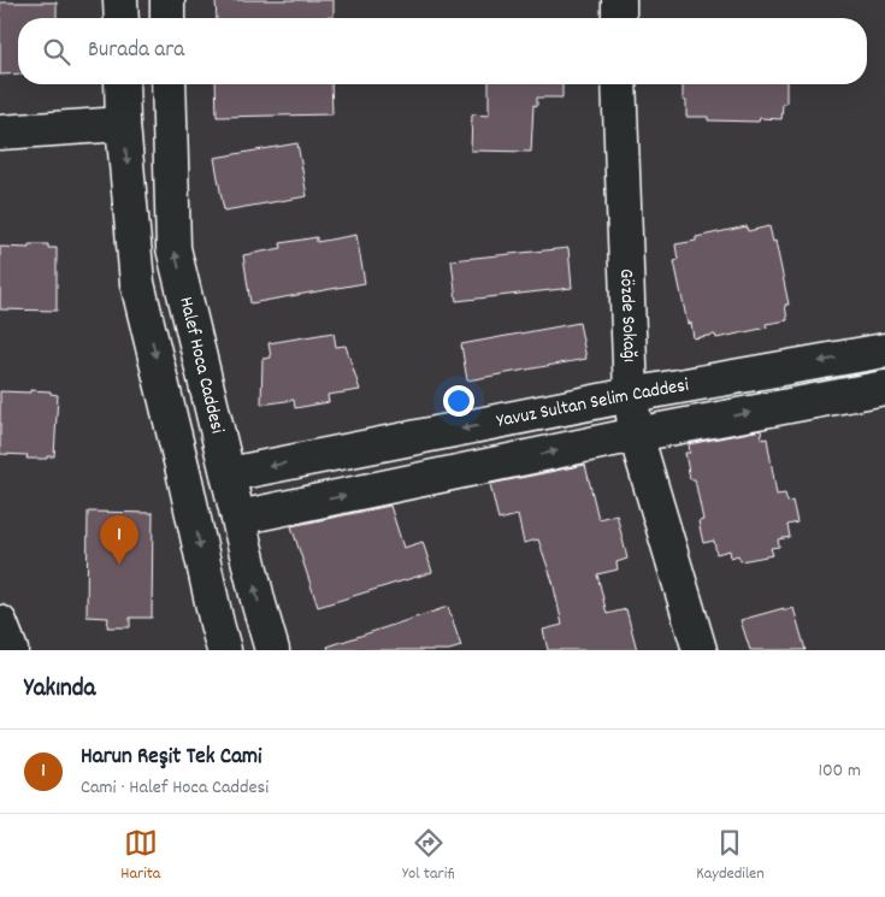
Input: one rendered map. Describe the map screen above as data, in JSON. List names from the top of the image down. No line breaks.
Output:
{"streets":{"street":["Gözde Sokağı","Halef Hoca Caddesi","Yavuz Sultan Selim Caddesi"]},"crossings":[["Gözde Sokağı","Yavuz Sultan Selim Caddesi"],["Halef Hoca Caddesi","Yavuz Sultan Selim Caddesi"]],"page":{"search":"Burada ara","pins":"1","heading":"Yakında","list":[{"mark":"1","name":"Harun Reşit Tek Cami","note":"Cami · Halef Hoca Caddesi","value":"100 m"}],"nav":["Harita","Yol tarifi","Kaydedilen"]}}
